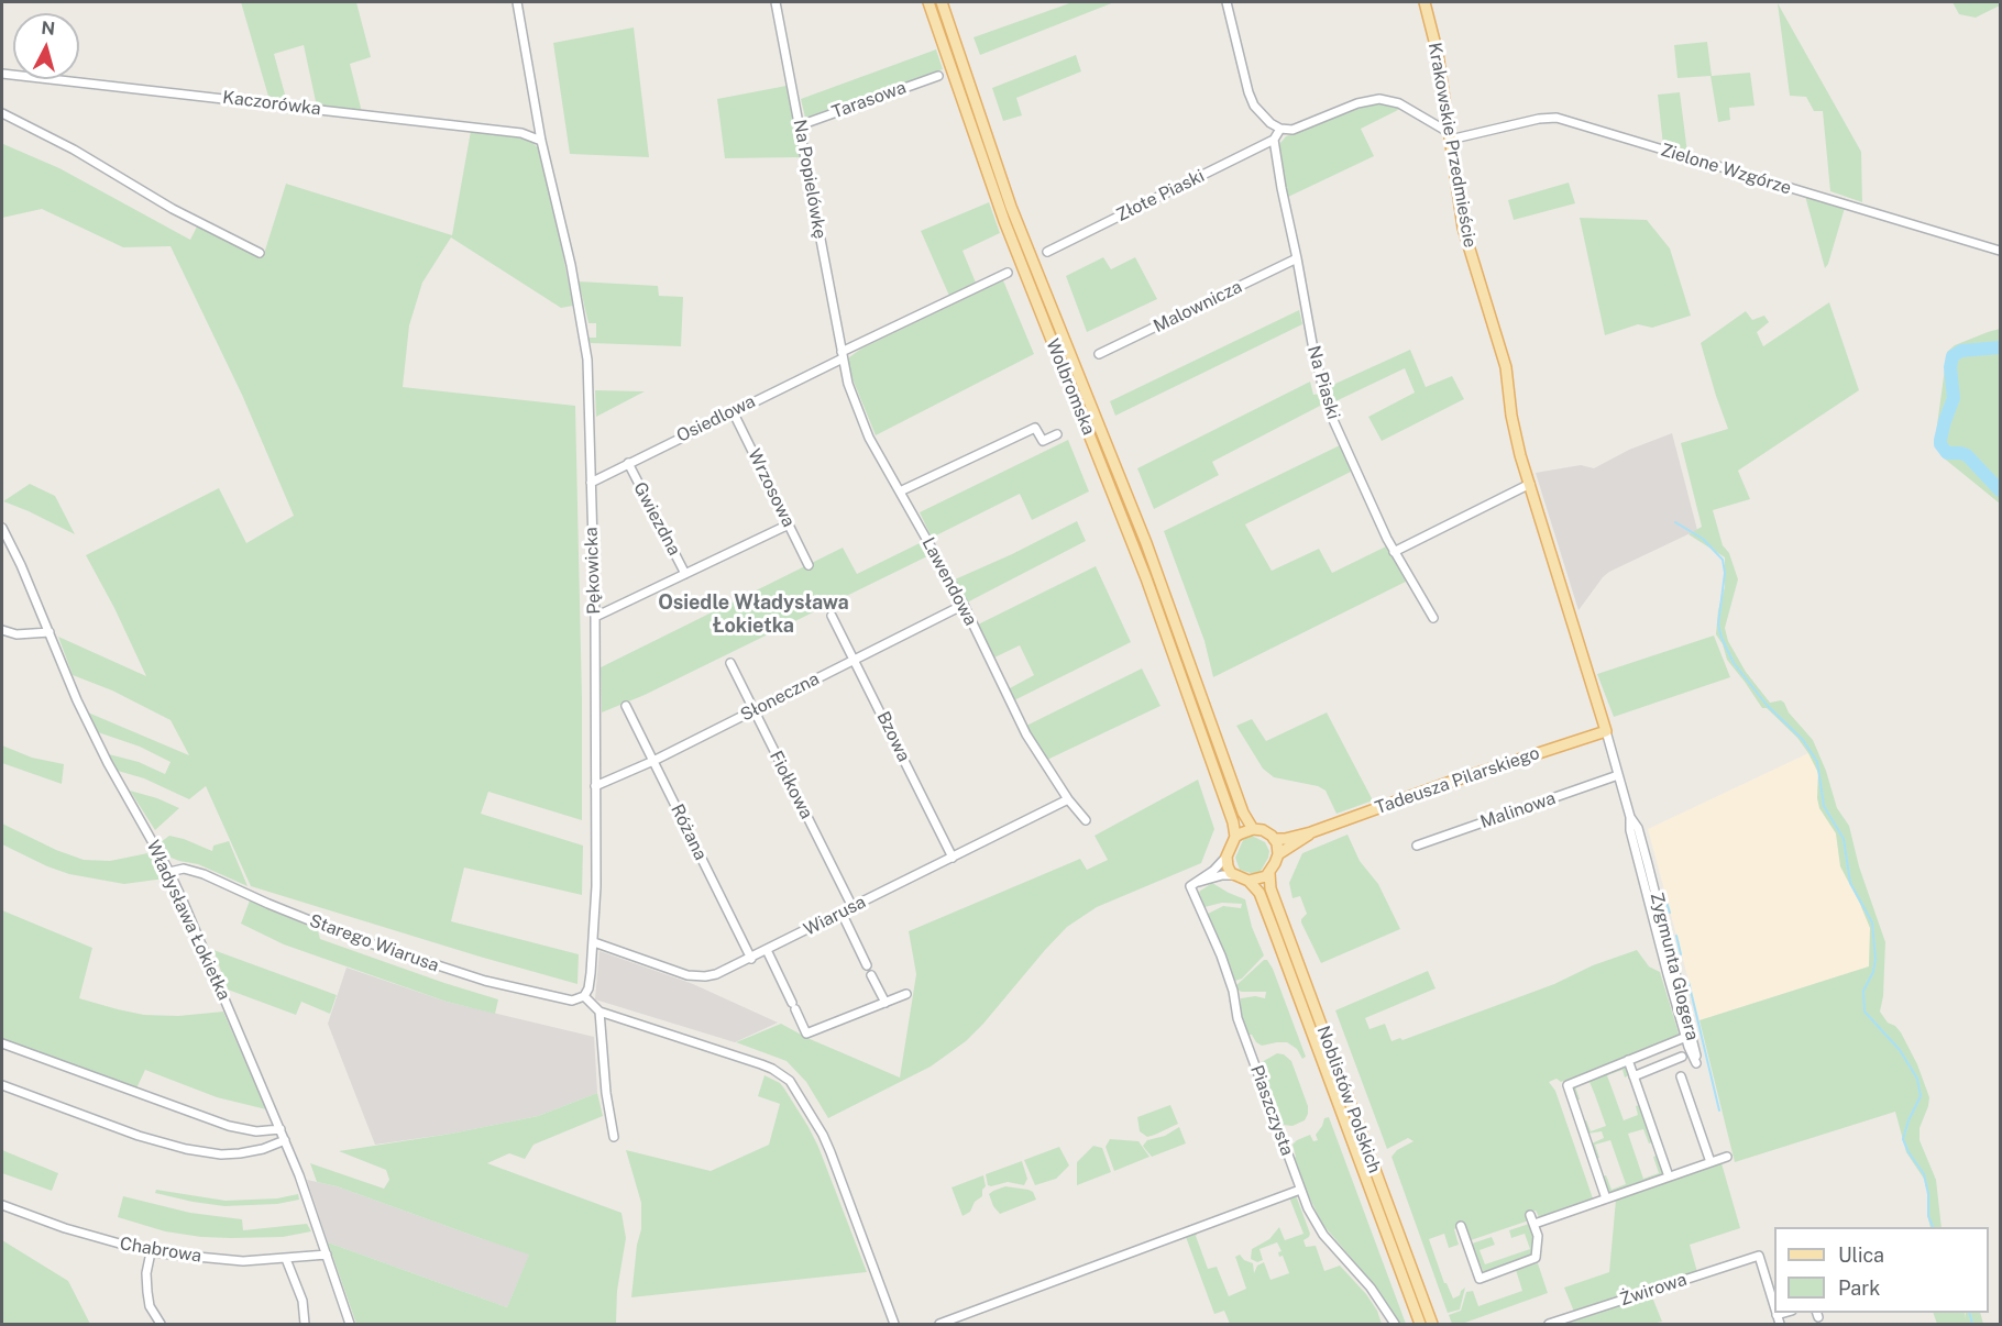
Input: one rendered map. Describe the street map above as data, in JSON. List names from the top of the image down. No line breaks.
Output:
{"streets":{"main road":["Krakowskie Przedmieście","Wolbromska","Tadeusza Pilarskiego","Zygmunta Glogera","Noblistów Polskich"],"street":["Tarasowa","Kaczorówka","Zielone Wzgórze","Na Popielówkę","Złote Piaski","Malownicza","Na Piaski","Osiedlowa","Wrzosowa","Gwiezdna","Pękowicka","Lawendowa","Słoneczna","Bzowa","Fiołkowa","Malinowa","Różana","Wiarusa","Władysława Łokietka","Starego Wiarusa","Piaszczysta","Chabrowa","Żwirowa"]},"crossings":[["Tarasowa","Na Popielówkę"],["Kaczorówka","Pękowicka"],["Krakowskie Przedmieście","Zielone Wzgórze"],["Krakowskie Przedmieście","Zygmunta Glogera"],["Na Popielówkę","Osiedlowa"],["Na Popielówkę","Lawendowa"],["Złote Piaski","Na Piaski"],["Malownicza","Na Piaski"],["Wolbromska","Tadeusza Pilarskiego"],["Wolbromska","Noblistów Polskich"],["Osiedlowa","Wrzosowa"],["Osiedlowa","Gwiezdna"],["Osiedlowa","Pękowicka"],["Osiedlowa","Lawendowa"],["Pękowicka","Słoneczna"],["Pękowicka","Wiarusa"],["Pękowicka","Starego Wiarusa"],["Lawendowa","Słoneczna"],["Lawendowa","Wiarusa"],["Słoneczna","Bzowa"],["Słoneczna","Fiołkowa"],["Słoneczna","Różana"],["Bzowa","Wiarusa"],["Tadeusza Pilarskiego","Zygmunta Glogera"],["Tadeusza Pilarskiego","Noblistów Polskich"],["Fiołkowa","Wiarusa"],["Malinowa","Zygmunta Glogera"],["Różana","Wiarusa"],["Władysława Łokietka","Starego Wiarusa"],["Władysława Łokietka","Chabrowa"]],"districts":["Osiedle Władysława Łokietka"],"legend":["Ulica","Park"],"north":"top"}
